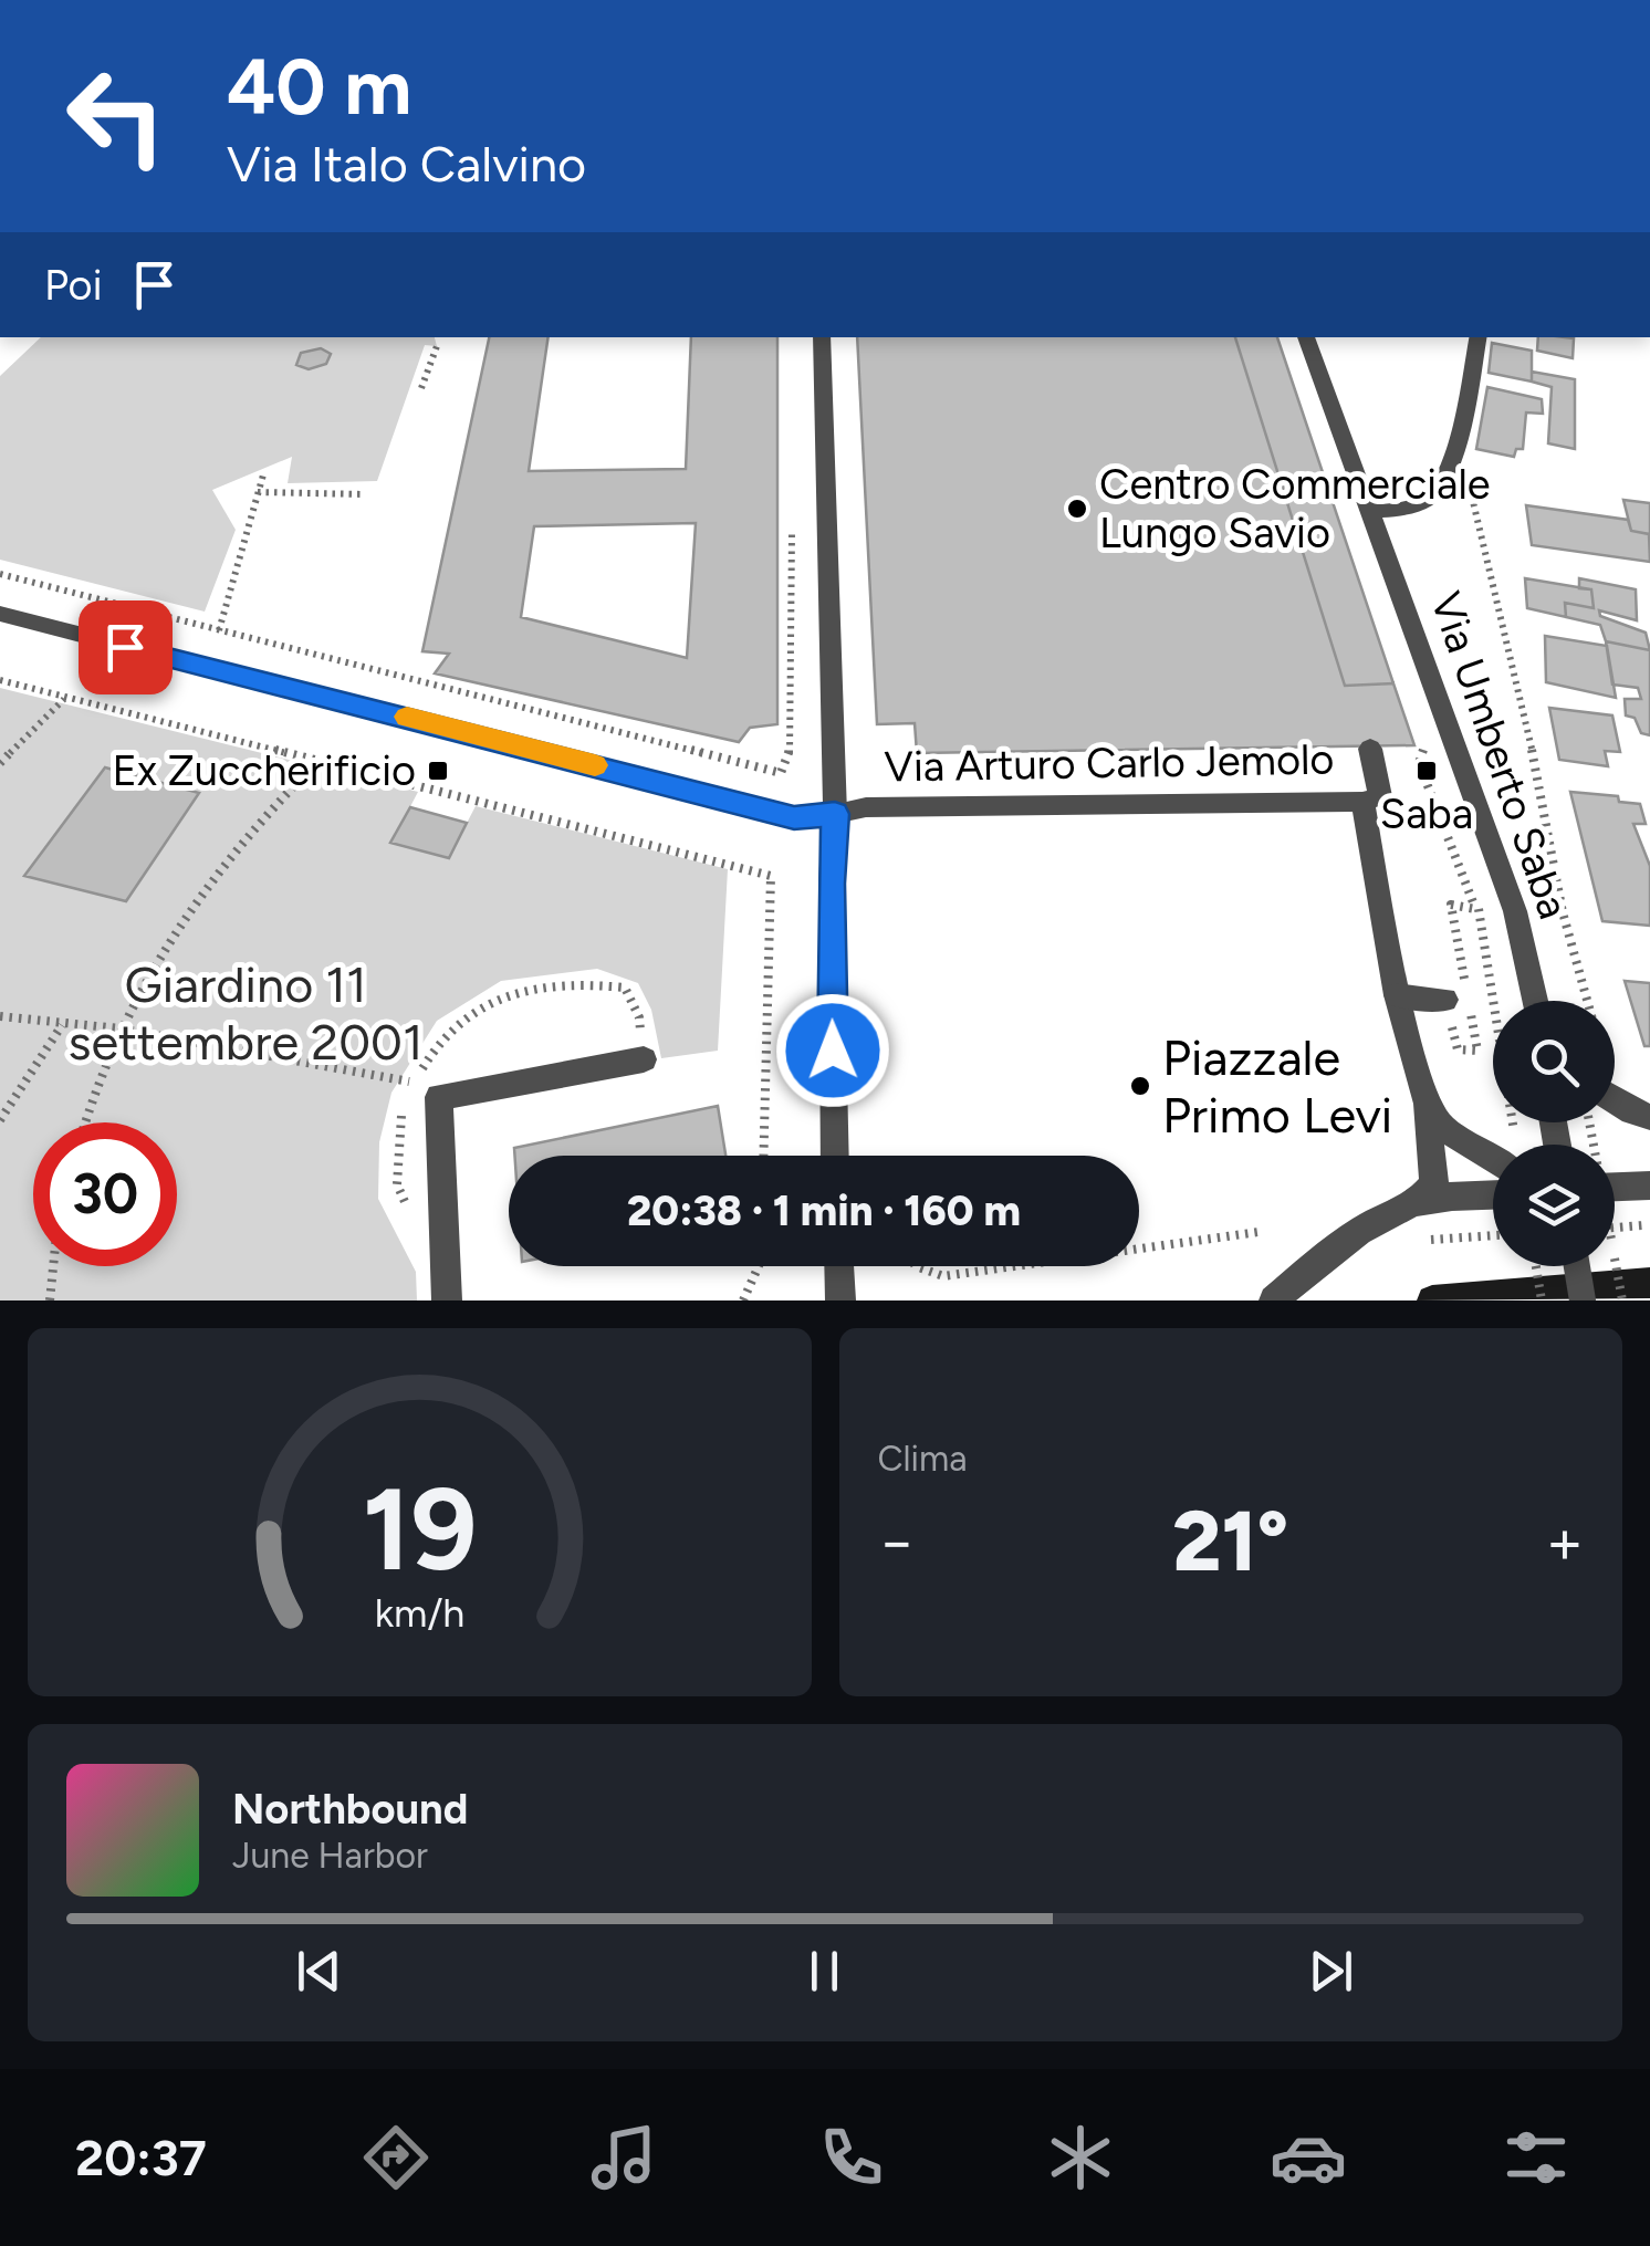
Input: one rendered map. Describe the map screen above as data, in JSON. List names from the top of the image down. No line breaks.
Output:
{"streets":{"street":["Via Umberto Saba","Via Arturo Carlo Jemolo"]},"parks":["Giardino 11 settembre 2001"],"places":{"other":["Centro Commerciale Lungo Savio","Piazzale Primo Levi"],"transit":["Ex Zuccherificio","Saba"]},"page":{"turn":["40 m","Via Italo Calvino"],"then":"Poi","limit":"30","trip":"20:38 · 1 min · 160 m","tile":"Clima","heat":["−","21°","+"],"song":["Northbound","June Harbor"],"tabs":"20:37","gauge":["19","km/h"]}}
